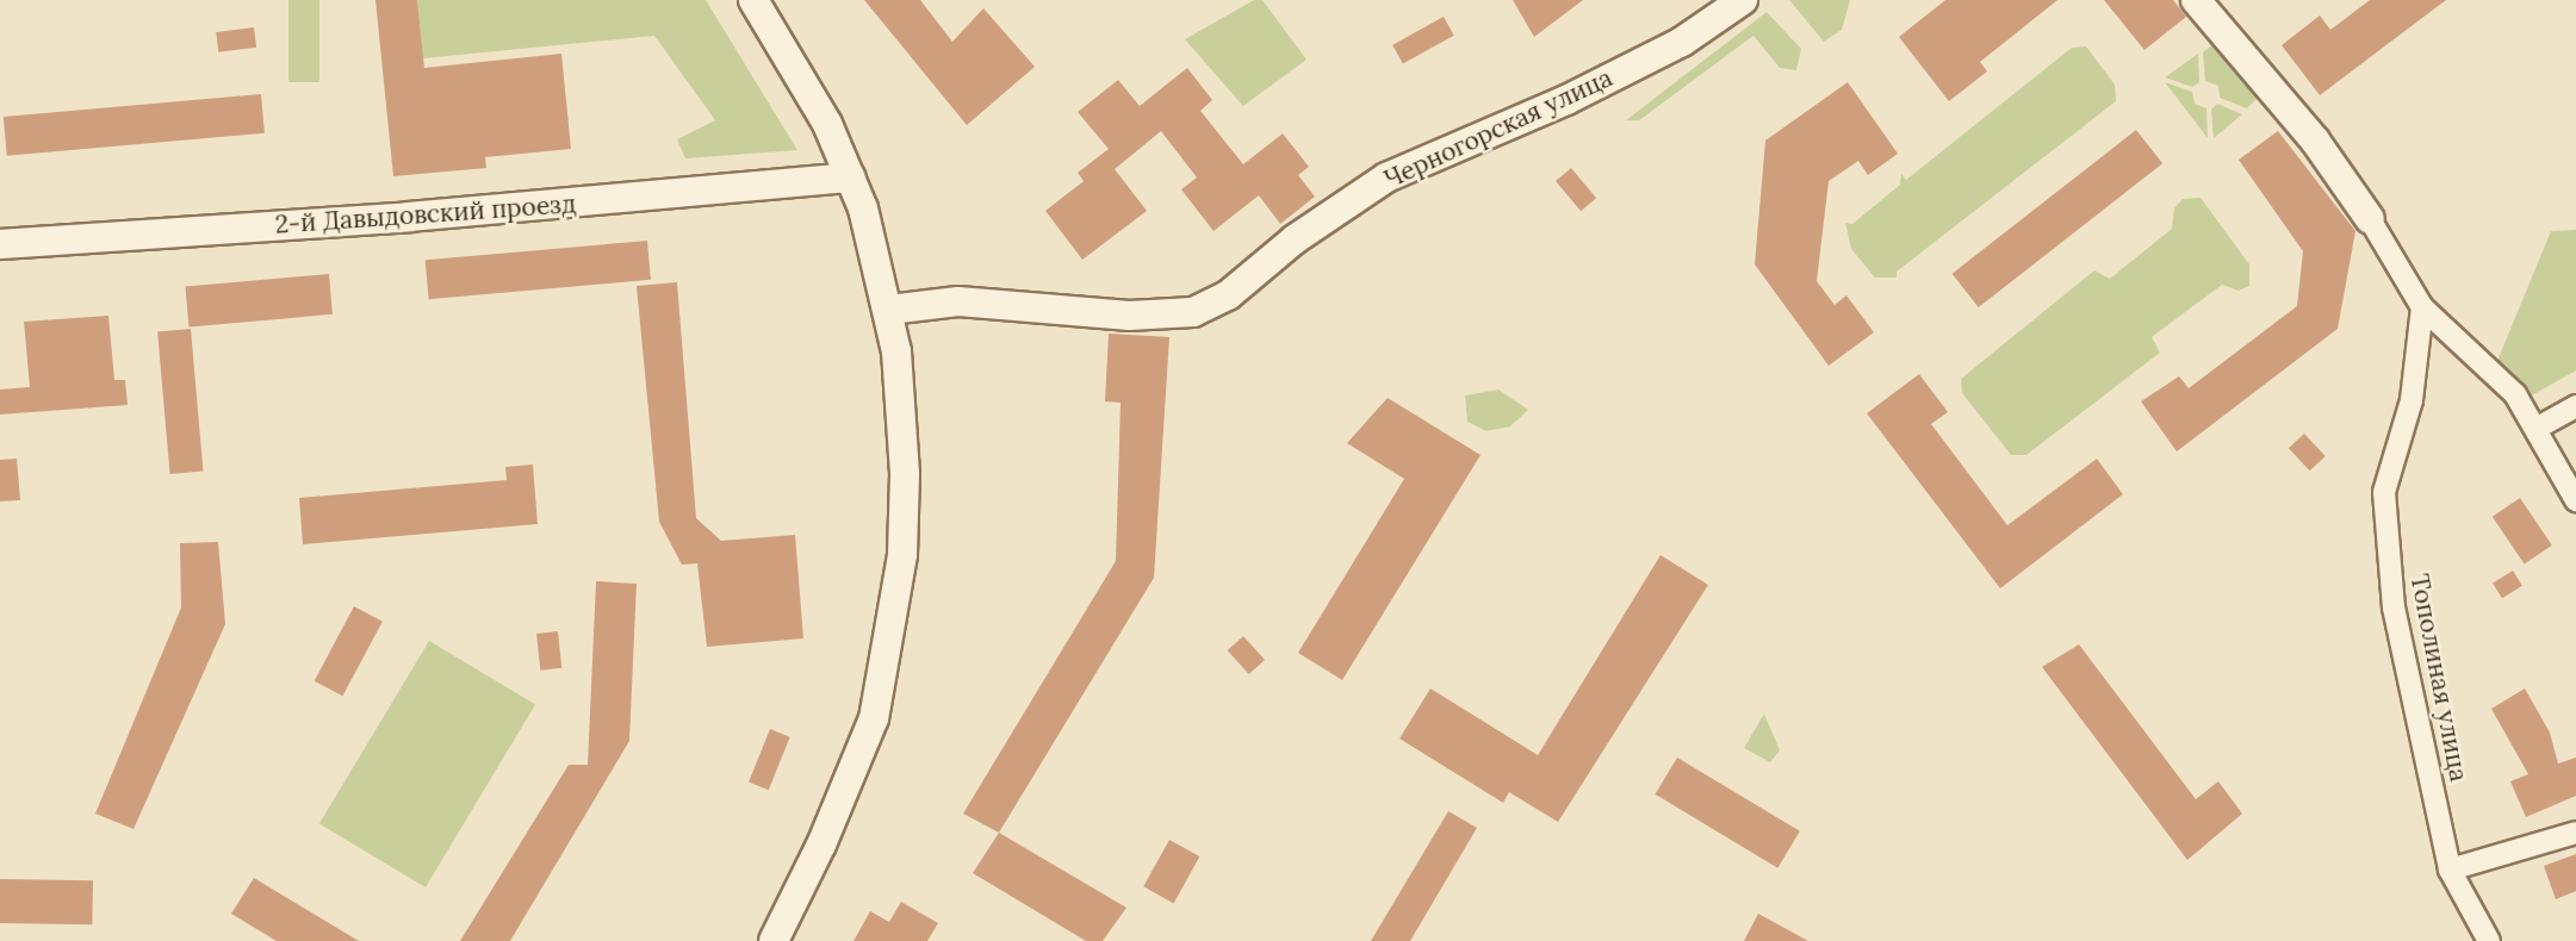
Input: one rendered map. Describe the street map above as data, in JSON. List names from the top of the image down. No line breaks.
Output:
{"streets":{"street":["Черногорская улица","2-й Давыдовский проезд","Тополиная улица"]}}
